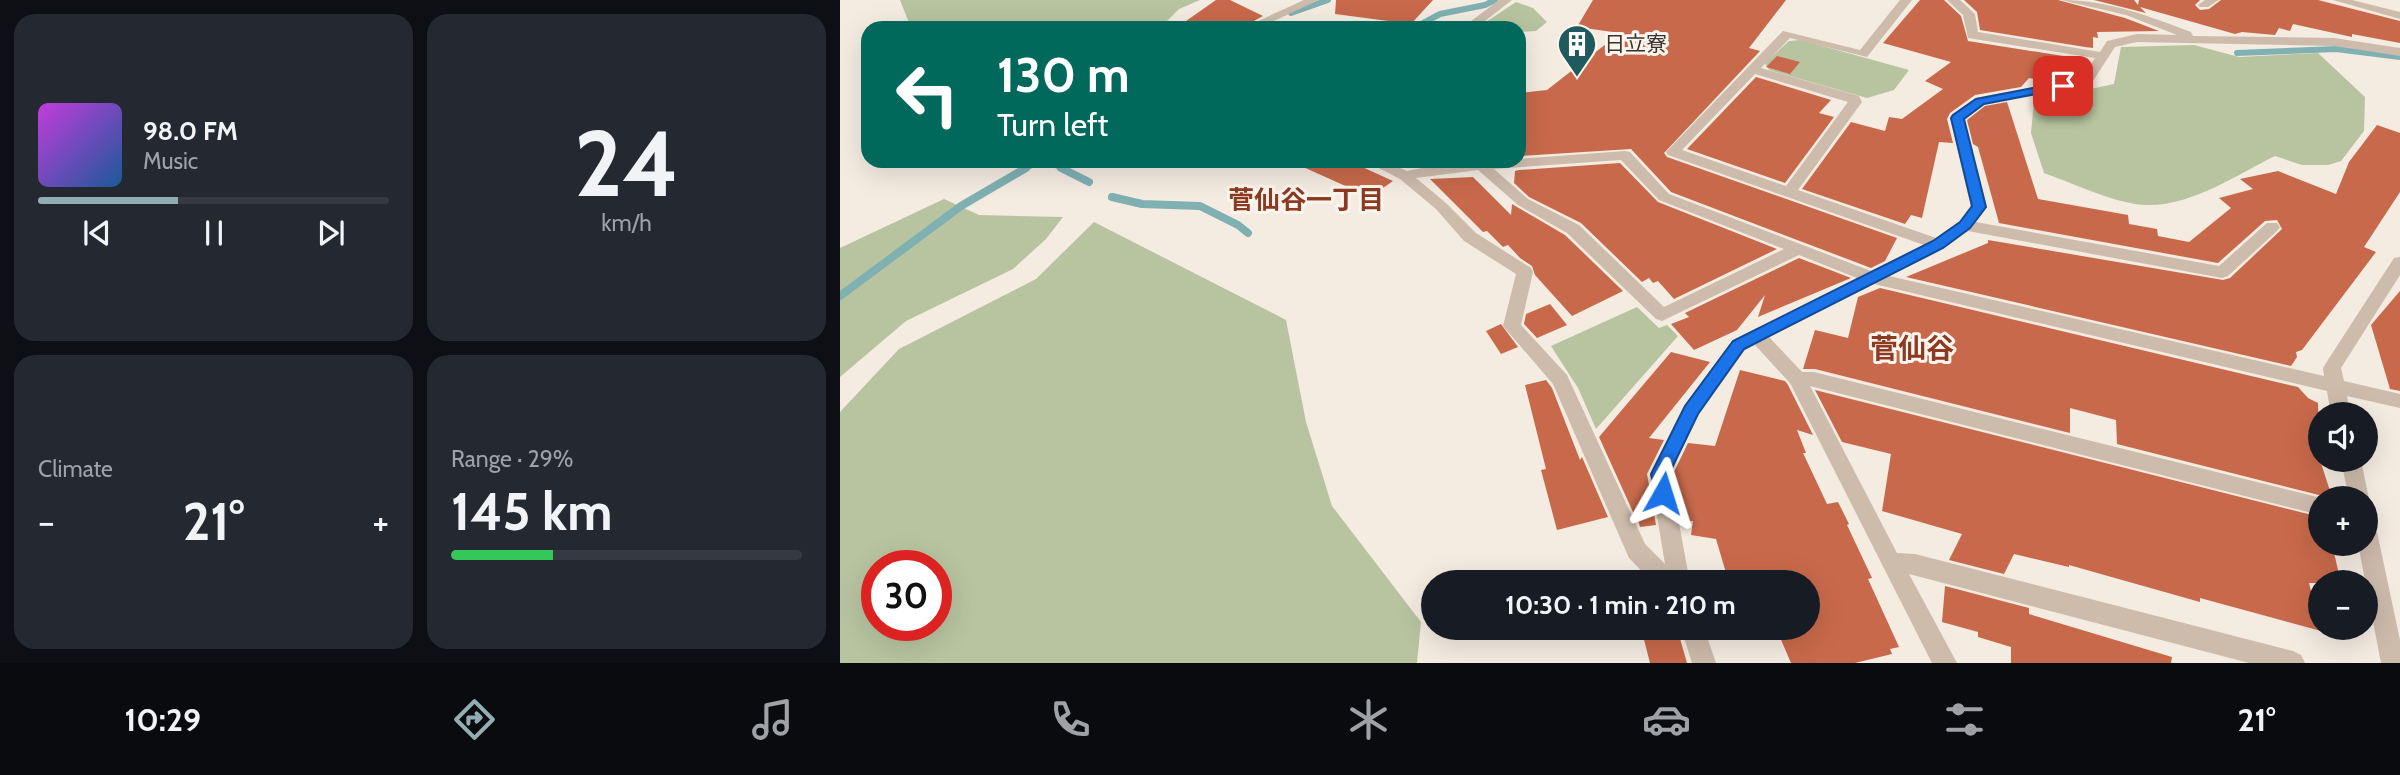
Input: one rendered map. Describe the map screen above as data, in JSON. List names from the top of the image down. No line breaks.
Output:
{"districts":["菅仙谷一丁目","菅仙谷"],"places":{"building":["日立寮"]},"page":{"tile":[["24","km/h"],"Climate",["Range · 29%","145 km"]],"turn":["130 m","Turn left"],"song":["98.0 FM","Music"],"map_buttons":["+","−"],"heat":["−","21°","+"],"limit":"30","trip":"10:30 · 1 min · 210 m","tabs":["10:29","21°"]}}
